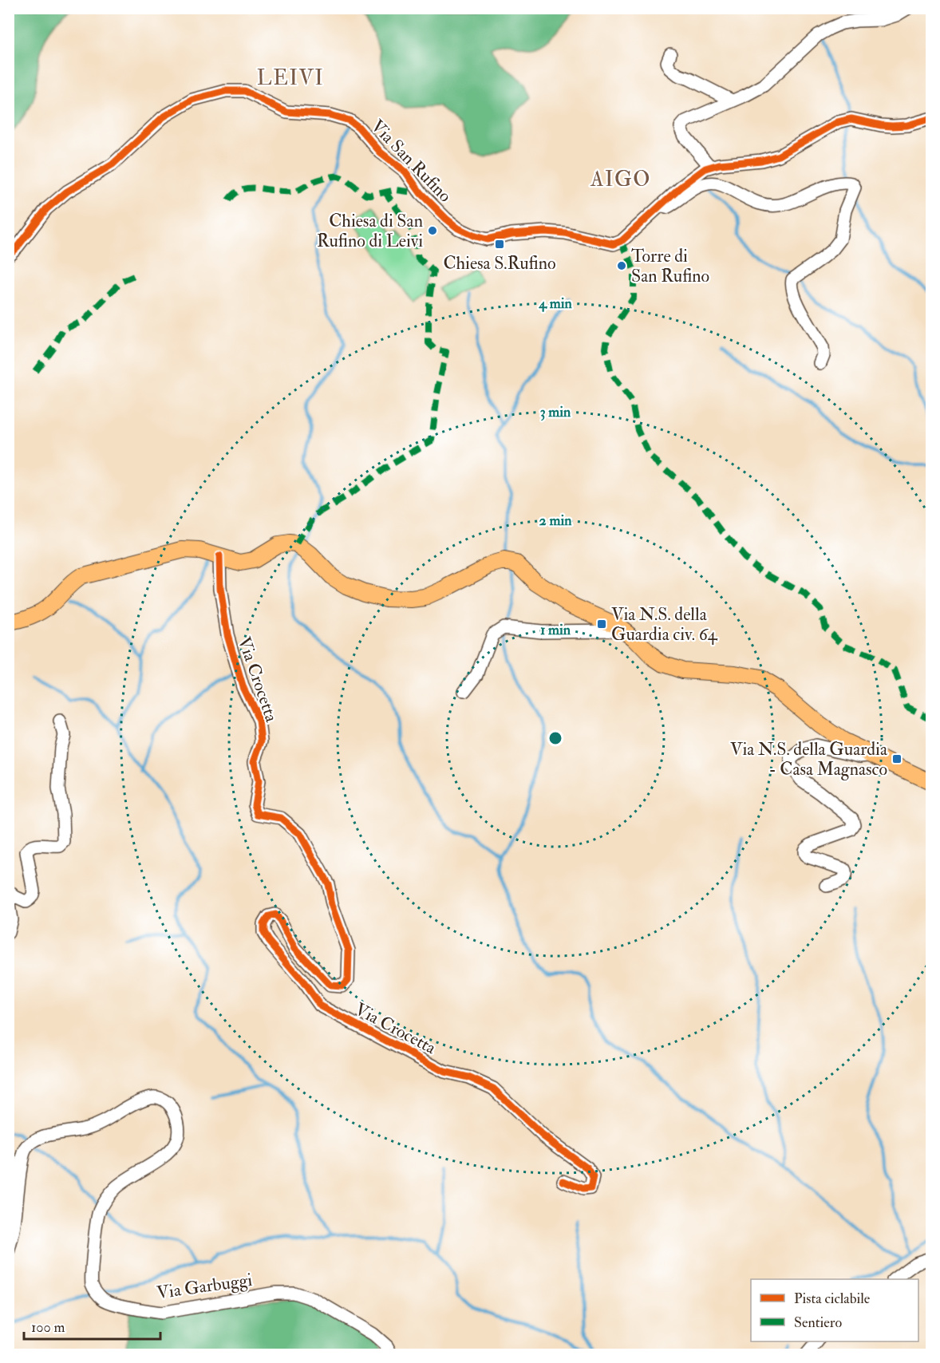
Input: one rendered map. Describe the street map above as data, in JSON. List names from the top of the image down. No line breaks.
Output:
{"streets":{"street":["Via San Rufino","Via Crocetta","Via Garbuggi"]},"districts":["LEIVI","AIGO"],"places":{"other":["Chiesa di San Rufino di Leivi","Torre di San Rufino"],"transit":["Chiesa S.Rufino","Via N.S. della Guardia civ. 64","Via N.S. della Guardia - Casa Magnasco"]},"legend":["Pista ciclabile","Sentiero"],"scale_bar":"100 m","rings":["4 min","3 min","2 min","1 min"]}
